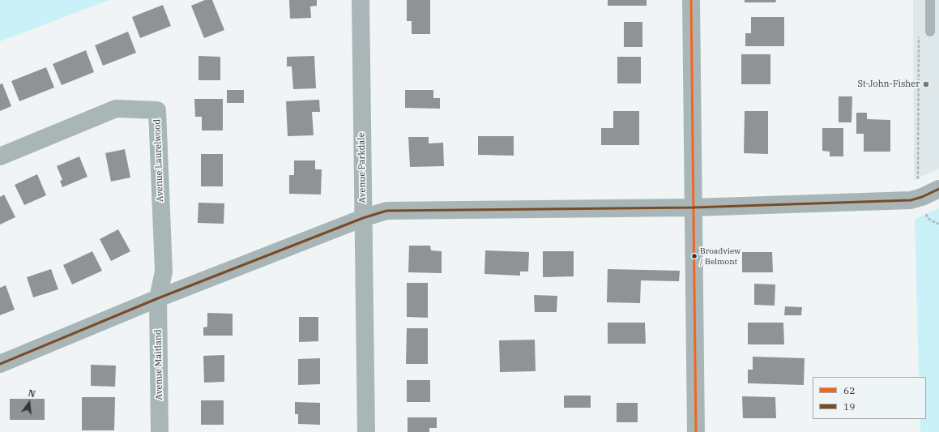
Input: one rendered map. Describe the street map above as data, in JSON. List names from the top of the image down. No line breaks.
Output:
{"streets":{"street":["Avenue Laurelwood","Avenue Parkdale","Avenue Maitland"]},"crossings":[["Avenue Laurelwood","Avenue Maitland"]],"places":["St-John-Fisher","Broadview / Belmont"],"lines":["transit line 62","transit line 19"],"legend":["62","19"],"north":"top"}
